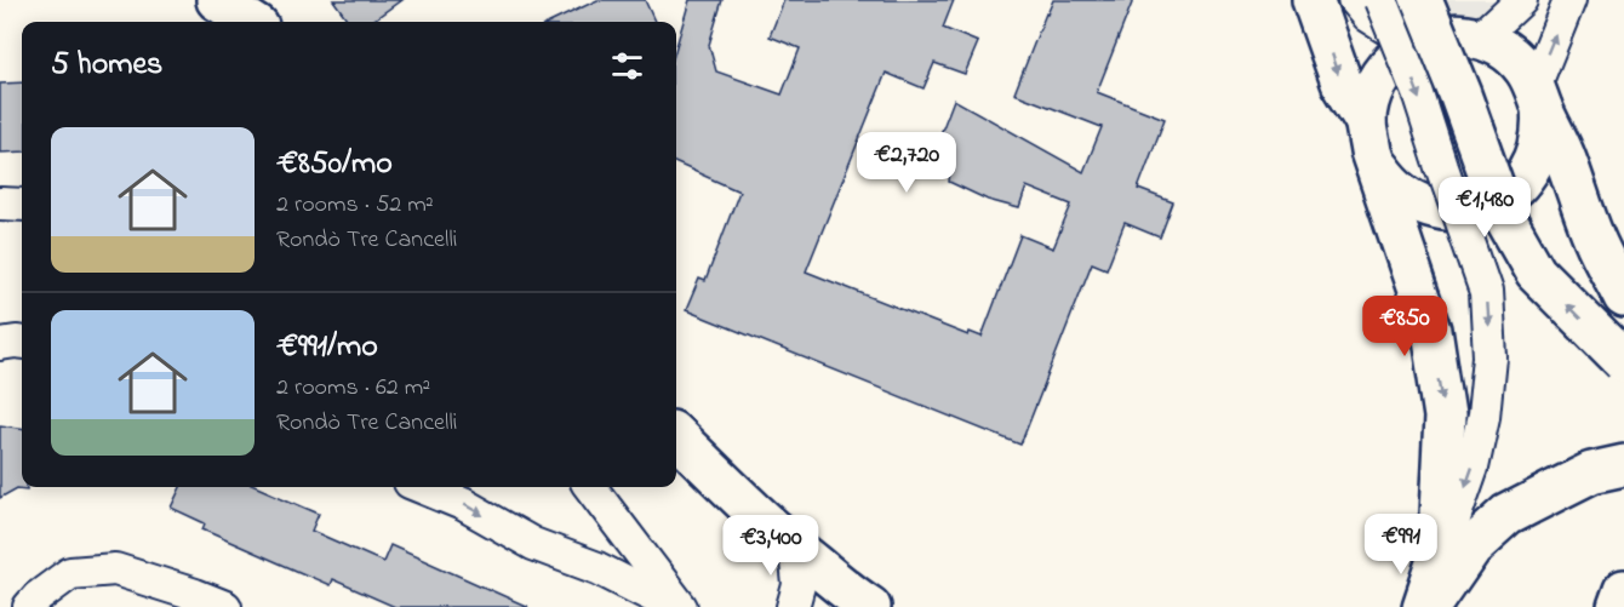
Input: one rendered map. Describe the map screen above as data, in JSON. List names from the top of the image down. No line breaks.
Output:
{"page":{"heading":"5 homes","list":[{"name":"€850/mo","note":"2 rooms · 52 m² · Rondò Tre Cancelli"},{"name":"€991/mo","note":"2 rooms · 62 m² · Rondò Tre Cancelli"}],"price":["€2,720","€1,480","€850","€991","€3,400"]}}
